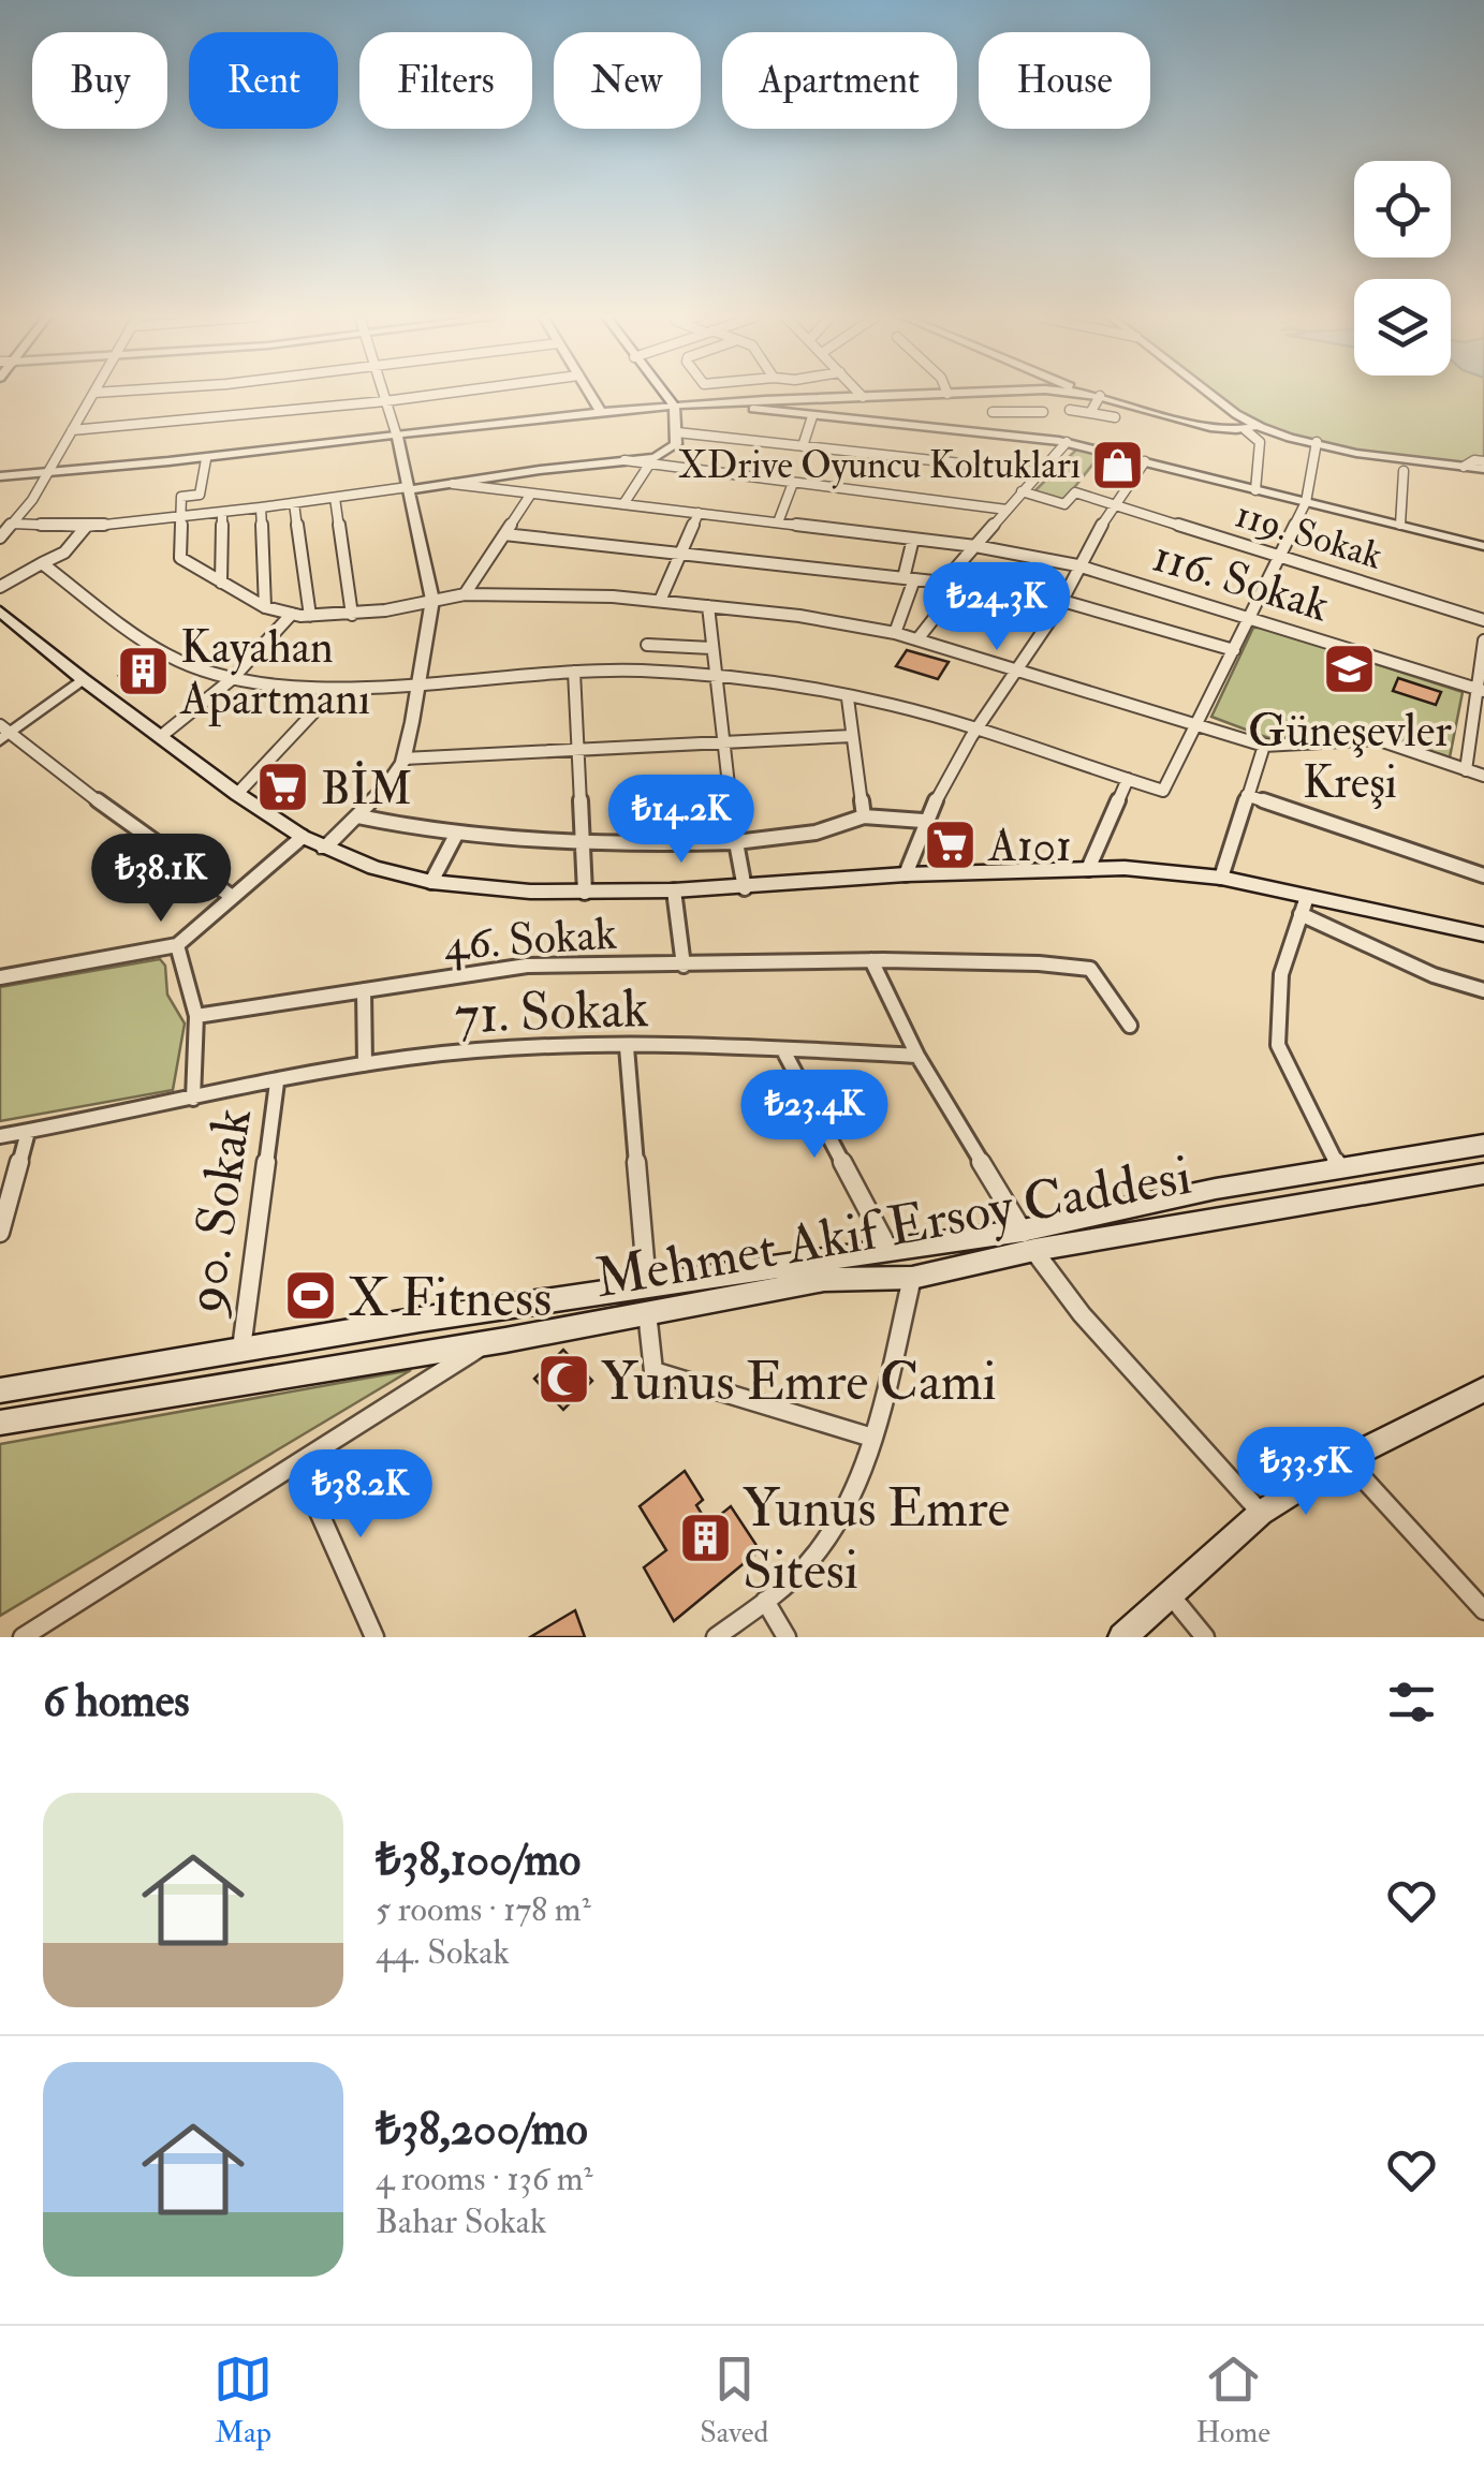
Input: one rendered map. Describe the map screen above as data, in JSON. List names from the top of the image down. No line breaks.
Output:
{"streets":{"main road":["Mehmet Akif Ersoy Caddesi"],"street":["119. Sokak","116. Sokak","46. Sokak","71. Sokak","90. Sokak"]},"crossings":[["71. Sokak","90. Sokak"],["90. Sokak","Mehmet Akif Ersoy Caddesi"]],"places":{"shop":["XDrive Oyuncu Koltukları"],"school or university":["Güneşevler Kreşi"],"building":["Kayahan Apartmanı","Yunus Emre Sitesi"],"supermarket":["BİM","A101"],"sports":["X Fitness"],"mosque":["Yunus Emre Cami"]},"page":{"chip":["Buy","Rent","Filters","New","Apartment","House"],"price":["₺24.3K","₺14.2K","₺38.1K","₺23.4K","₺33.5K","₺38.2K"],"heading":"6 homes","list":[{"name":"₺38,100/mo","note":"5 rooms · 178 m² · 44. Sokak"},{"name":"₺38,200/mo","note":"4 rooms · 136 m² · Bahar Sokak"}],"tabs":["Map","Saved","Home"]}}
